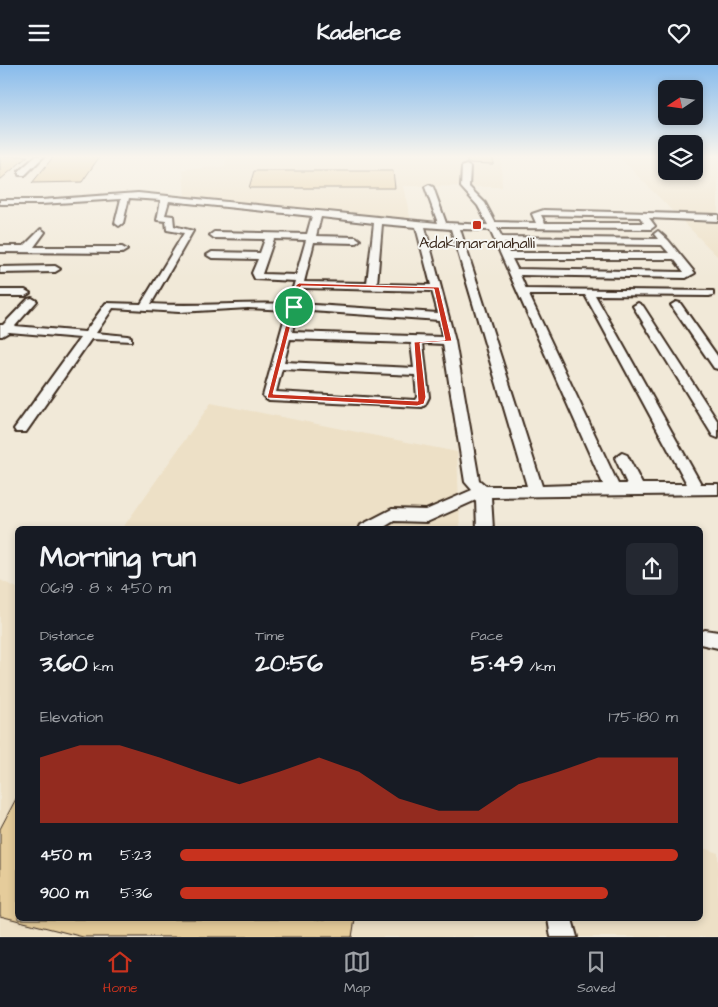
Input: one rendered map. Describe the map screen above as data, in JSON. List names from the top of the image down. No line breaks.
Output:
{"places":{"transit":["Adakimaranahalli"]},"north":"left","page":{"header":"Kadence","heading":["Morning run","06:19 · 8 × 450 m"],"stats":[["Distance","3.60 km"],["Time","20:56"],["Pace","5:49 /km"]],"chart":["Elevation","175–180 m"],"list":[{"name":"450 m","note":"5:23"},{"name":"900 m","note":"5:36"}],"tabs":["Home","Map","Saved"]}}
